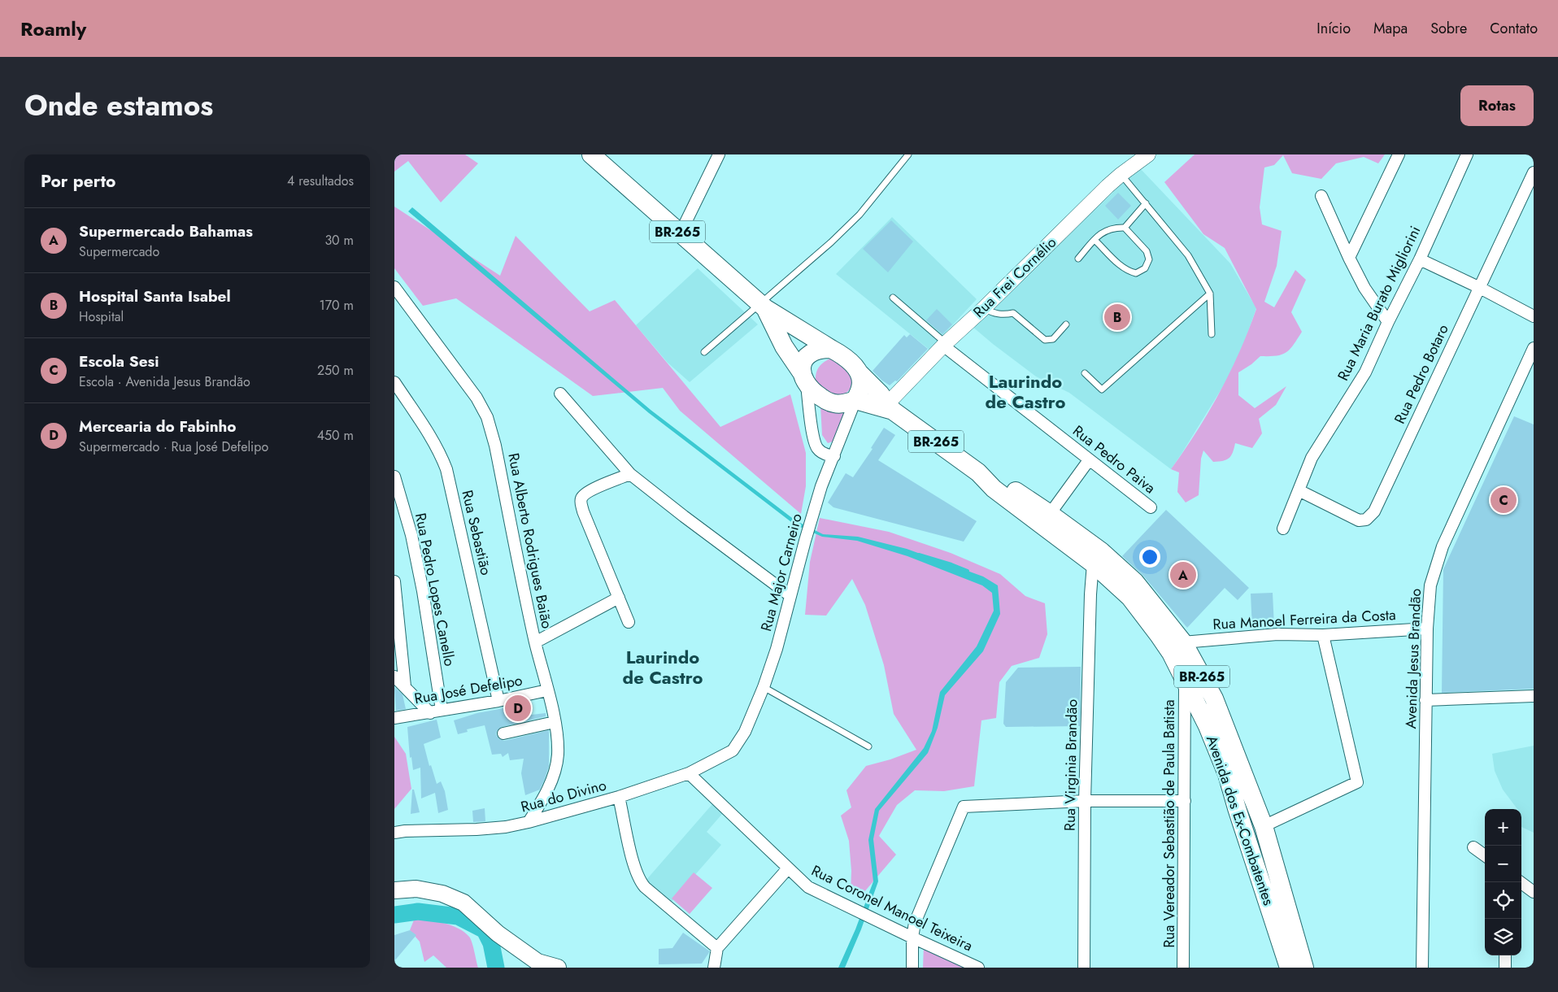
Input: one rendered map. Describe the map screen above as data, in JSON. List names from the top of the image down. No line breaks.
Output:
{"streets":{"main road":["BR-265","Avenida dos Ex-Combatentes"],"street":["Rua Frei Cornélio","Rua Maria Burato Migliorini","Rua Pedro Botaro","Rua Pedro Paiva","Rua Sebastião","Rua Alberto Rodrigues Baião","Rua Major Carneiro","Rua Pedro Lopes Canello","Rua Manoel Ferreira da Costa","Avenida Jesus Brandão","Rua José Defelipo","Rua Virginia Brandão","Rua do Divino","Rua Vereador Sebastião de Paula Batista","Rua Coronel Manoel Teixeira"]},"crossings":[["BR-265","Rua Major Carneiro"],["BR-265","Avenida dos Ex-Combatentes"],["Rua Frei Cornélio","Rua Pedro Paiva"],["Rua Frei Cornélio","Avenida dos Ex-Combatentes"],["Rua Maria Burato Migliorini","Rua Pedro Botaro"],["Rua Sebastião","Rua José Defelipo"],["Rua Alberto Rodrigues Baião","Rua José Defelipo"],["Rua Alberto Rodrigues Baião","Rua do Divino"],["Rua Major Carneiro","Rua do Divino"],["Rua Major Carneiro","Avenida dos Ex-Combatentes"],["Rua Pedro Lopes Canello","Rua José Defelipo"],["Rua Manoel Ferreira da Costa","Avenida Jesus Brandão"],["Rua Manoel Ferreira da Costa","Avenida dos Ex-Combatentes"],["Rua Virginia Brandão","Avenida dos Ex-Combatentes"],["Rua do Divino","Rua Coronel Manoel Teixeira"],["Avenida dos Ex-Combatentes","Rua Vereador Sebastião de Paula Batista"]],"districts":["Laurindo de Castro","Laurindo de Castro"],"page":{"header":"Roamly","nav":["Início","Mapa","Sobre","Contato"],"title":"Onde estamos","buttons":"Rotas","heading":["Por perto","4 resultados"],"list":[{"mark":"A","name":"Supermercado Bahamas","note":"Supermercado","value":"30 m"},{"mark":"B","name":"Hospital Santa Isabel","note":"Hospital","value":"170 m"},{"mark":"C","name":"Escola Sesi","note":"Escola · Avenida Jesus Brandão","value":"250 m"},{"mark":"D","name":"Mercearia do Fabinho","note":"Supermercado · Rua José Defelipo","value":"450 m"}],"pins":["B","C","A","D"],"map_buttons":["+","−"]}}
